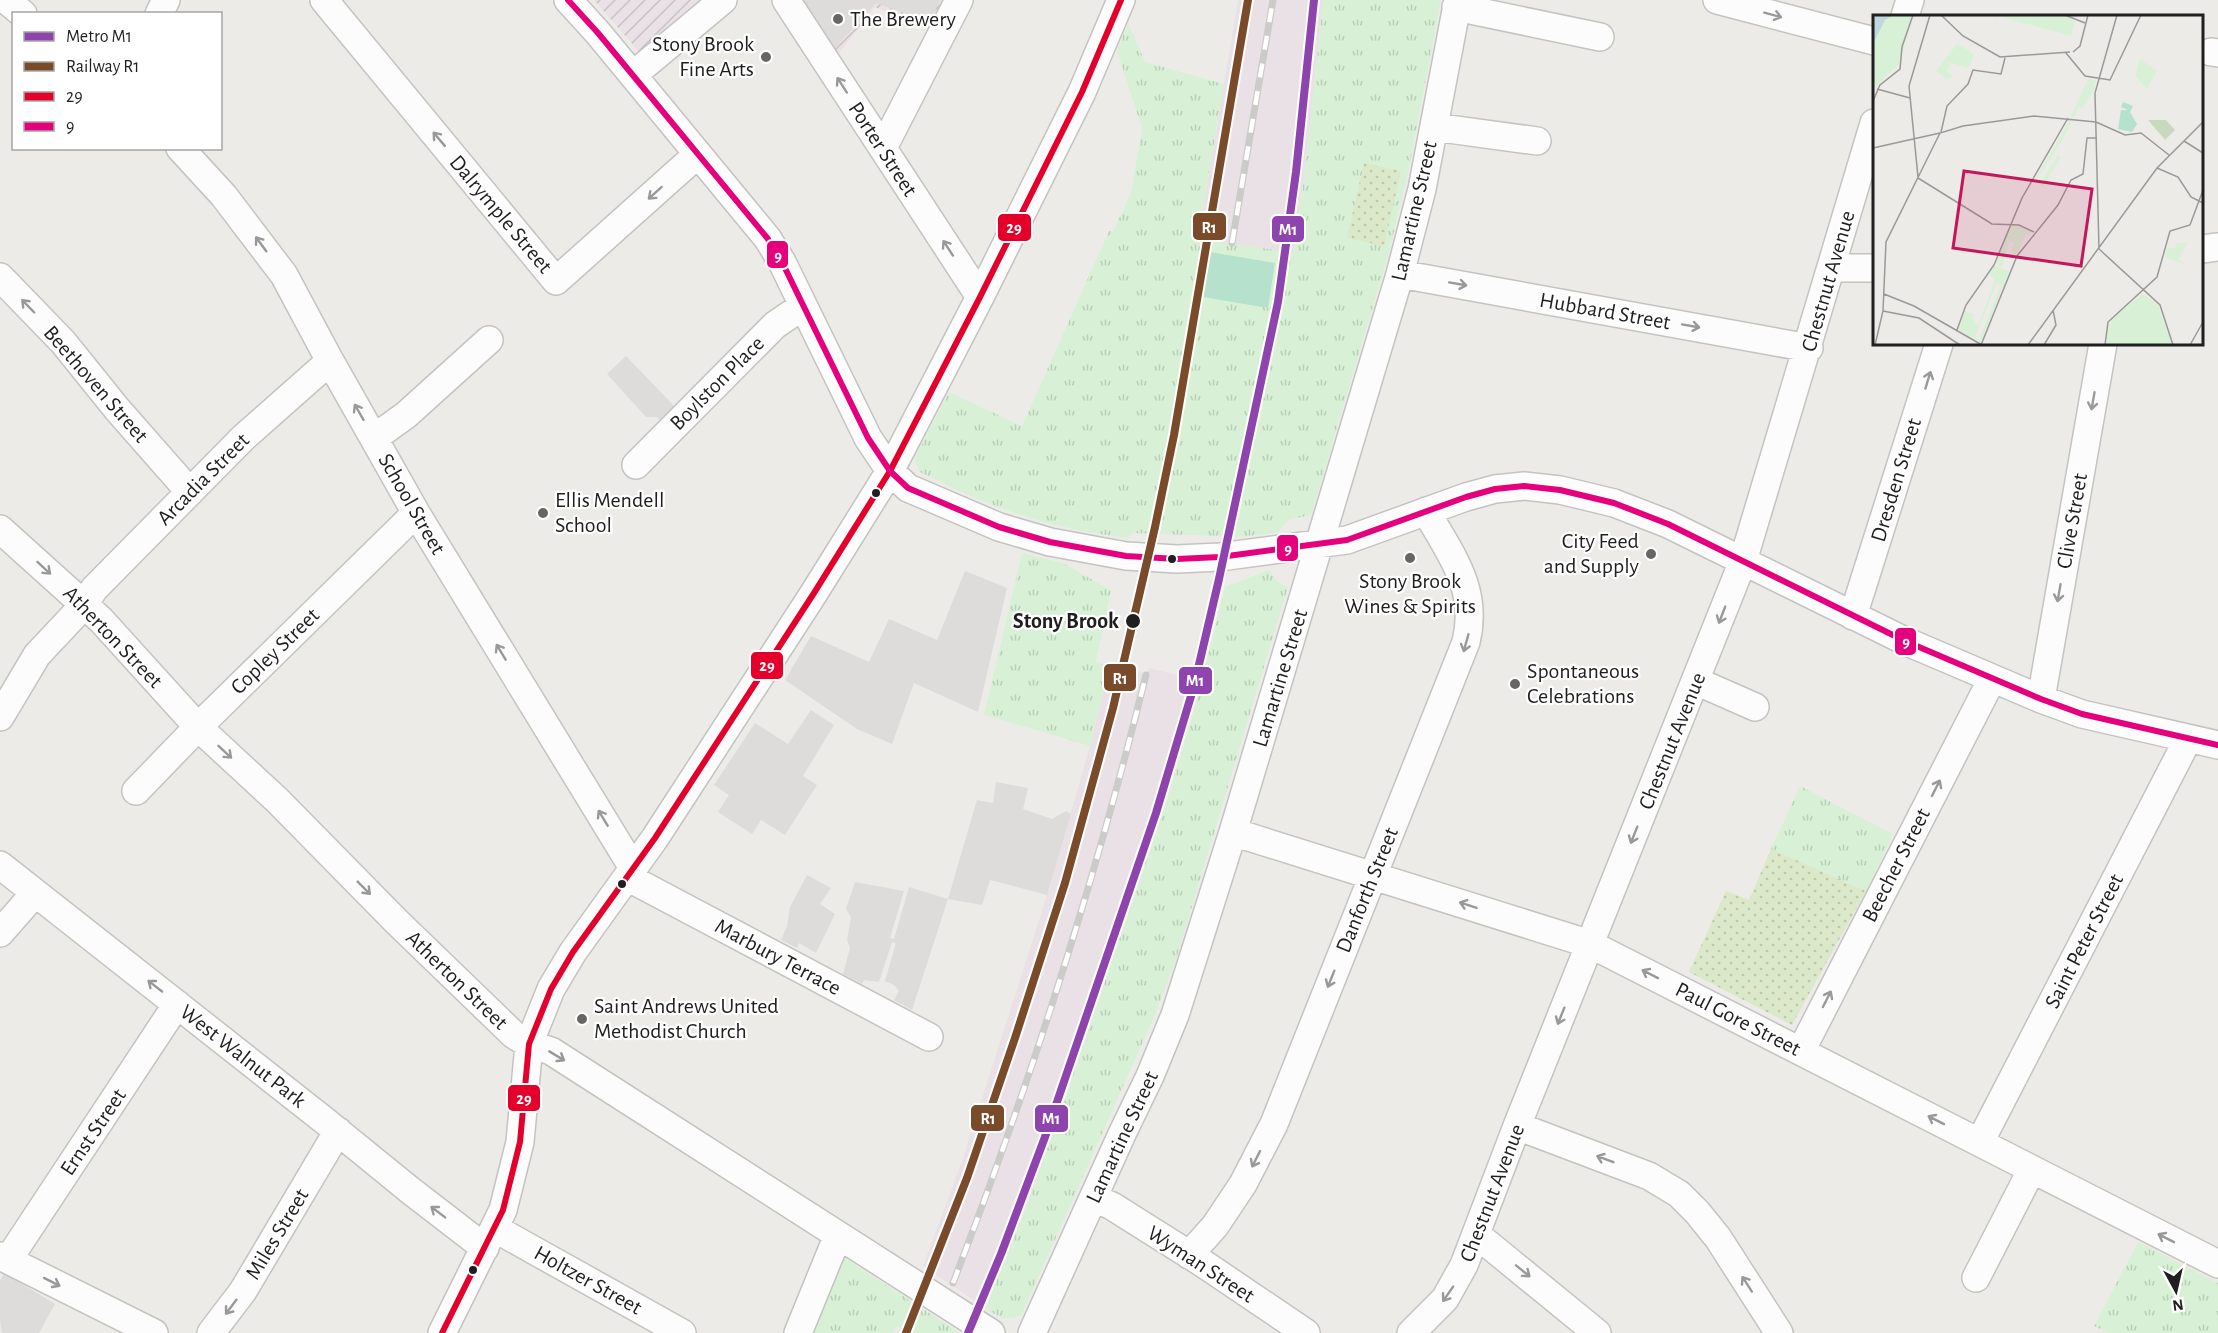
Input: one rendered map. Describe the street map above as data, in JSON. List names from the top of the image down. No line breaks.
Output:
{"streets":{"street":["Porter Street","Lamartine Street","Dalrymple Street","Chestnut Avenue","Hubbard Street","Boylston Place","Beethoven Street","Arcadia Street","Dresden Street","School Street","Clive Street","Atherton Street","Copley Street","Beecher Street","Danforth Street","Saint Peter Street","Marbury Terrace","Paul Gore Street","West Walnut Park","Ernst Street","Miles Street","Wyman Street","Holtzer Street"]},"crossings":[["Lamartine Street","Hubbard Street"],["Lamartine Street","Paul Gore Street"],["Lamartine Street","Wyman Street"],["Chestnut Avenue","Hubbard Street"],["Chestnut Avenue","Paul Gore Street"],["Beethoven Street","Arcadia Street"],["Arcadia Street","School Street"],["Arcadia Street","Atherton Street"],["School Street","Copley Street"],["School Street","Marbury Terrace"],["Atherton Street","Copley Street"],["Beecher Street","Paul Gore Street"],["Danforth Street","Paul Gore Street"],["Danforth Street","Wyman Street"],["Saint Peter Street","Paul Gore Street"],["West Walnut Park","Ernst Street"],["West Walnut Park","Miles Street"],["West Walnut Park","Holtzer Street"]],"one_way":["Chestnut Avenue","Beethoven Street","Dresden Street","School Street","Clive Street","Atherton Street","Beecher Street","Danforth Street","West Walnut Park"],"places":["The Brewery","Stony Brook Fine Arts","Ellis Mendell School","City Feed and Supply","Stony Brook Wines & Spirits","Stony Brook","Spontaneous Celebrations","Saint Andrews United Methodist Church"],"lines":["metro line M1","rail line R1","transit line 29","transit line 9"],"legend":["Metro M1","Railway R1","29","9"],"north":"bottom"}
